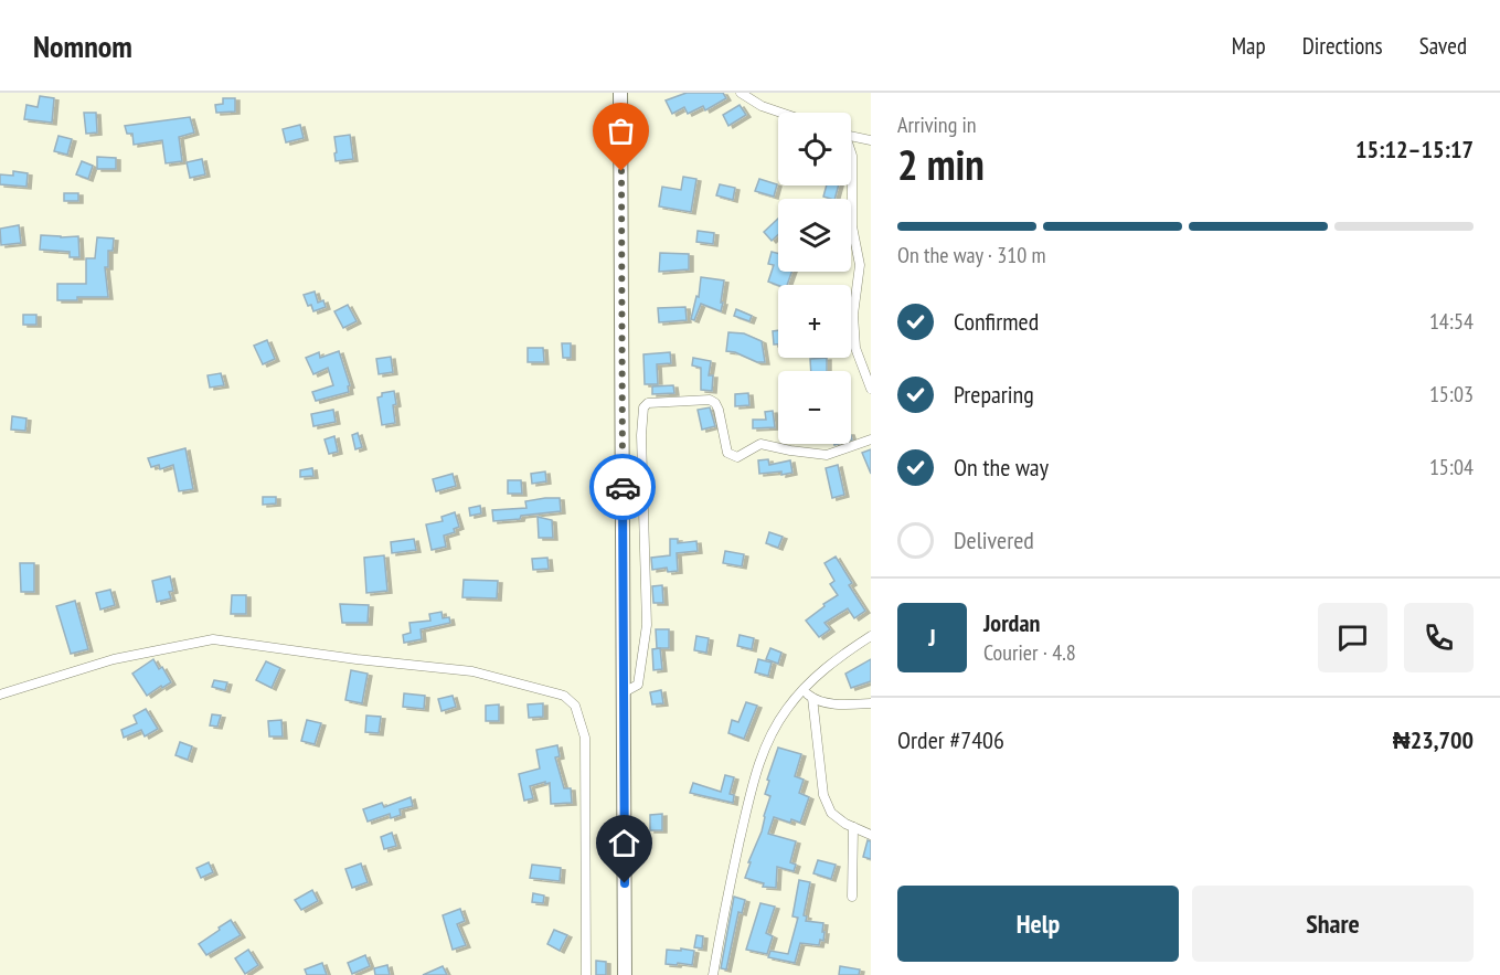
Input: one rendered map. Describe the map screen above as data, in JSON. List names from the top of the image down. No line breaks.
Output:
{"page":{"header":"Nomnom","nav":["Map","Directions","Saved"],"heading":["2 min","Arriving in","15:12–15:17"],"panel":["Jordan","Courier · 4.8","Order #7406","₦23,700"],"map_buttons":["+","−"],"bar":"On the way · 310 m","list":[["Confirmed","14:54"],["Preparing","15:03"],["On the way","15:04"],"Delivered"],"round":"J","buttons":["Help","Share"]}}
